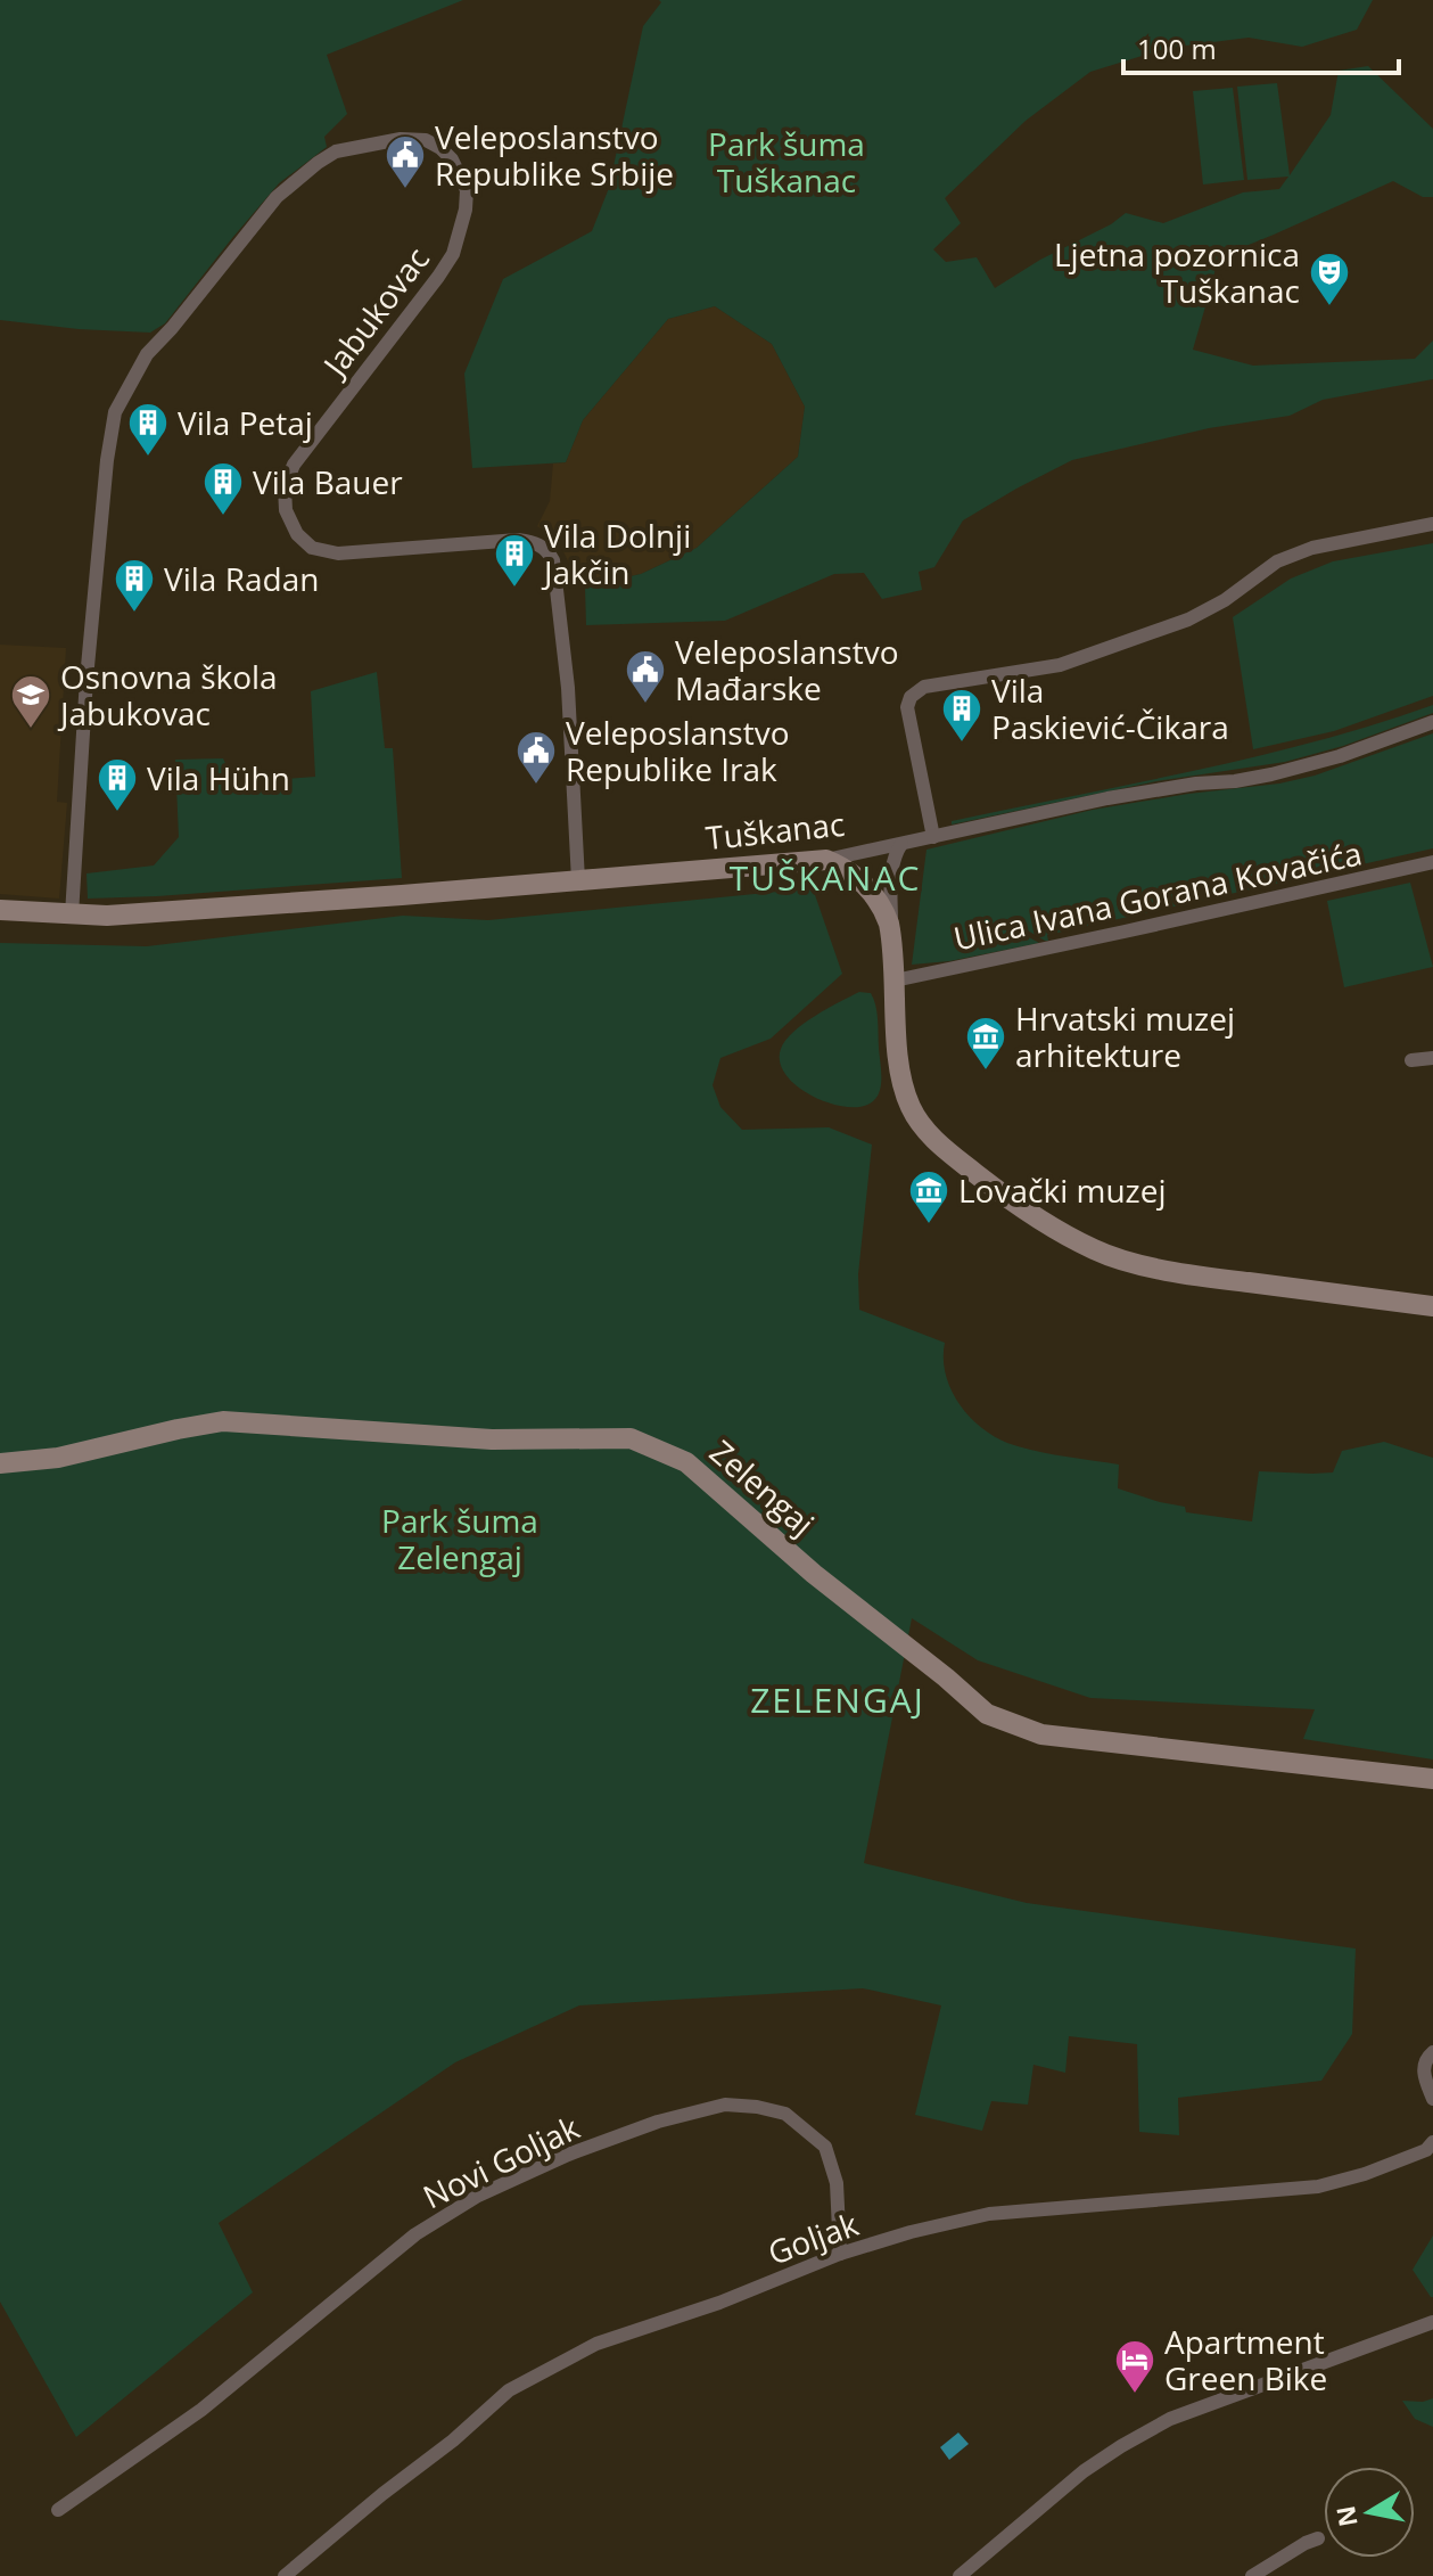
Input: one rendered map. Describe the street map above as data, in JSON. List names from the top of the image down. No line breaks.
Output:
{"streets":{"street":["Jabukovac","Tuškanac","Ulica Ivana Gorana Kovačića","Zelengaj","Novi Goljak","Goljak"]},"crossings":[["Jabukovac","Tuškanac"],["Novi Goljak","Goljak"]],"districts":["TUŠKANAC","ZELENGAJ"],"parks":["Park šuma Tuškanac","Park šuma Zelengaj"],"places":{"public building":["Veleposlanstvo Republike Srbije","Veleposlanstvo Mađarske","Veleposlanstvo Republike Irak"],"theatre":["Ljetna pozornica Tuškanac"],"building":["Vila Petaj","Vila Bauer","Vila Dolnji Jakčin","Vila Radan","Vila Paskiević-Čikara","Vila Hühn"],"school or university":["Osnovna škola Jabukovac"],"museum":["Hrvatski muzej arhitekture","Lovački muzej"],"hotel":["Apartment Green Bike"]},"scale_bar":"100 m","north":"left"}
